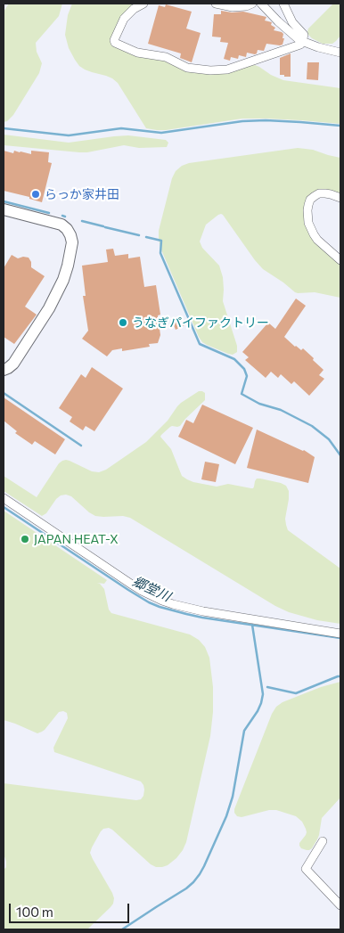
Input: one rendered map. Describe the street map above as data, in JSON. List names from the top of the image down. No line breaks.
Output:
{"water":["郷堂川"],"places":["らっか家井田","うなぎパイファクトリー","JAPAN HEAT-X"],"scale_bar":"100 m"}
